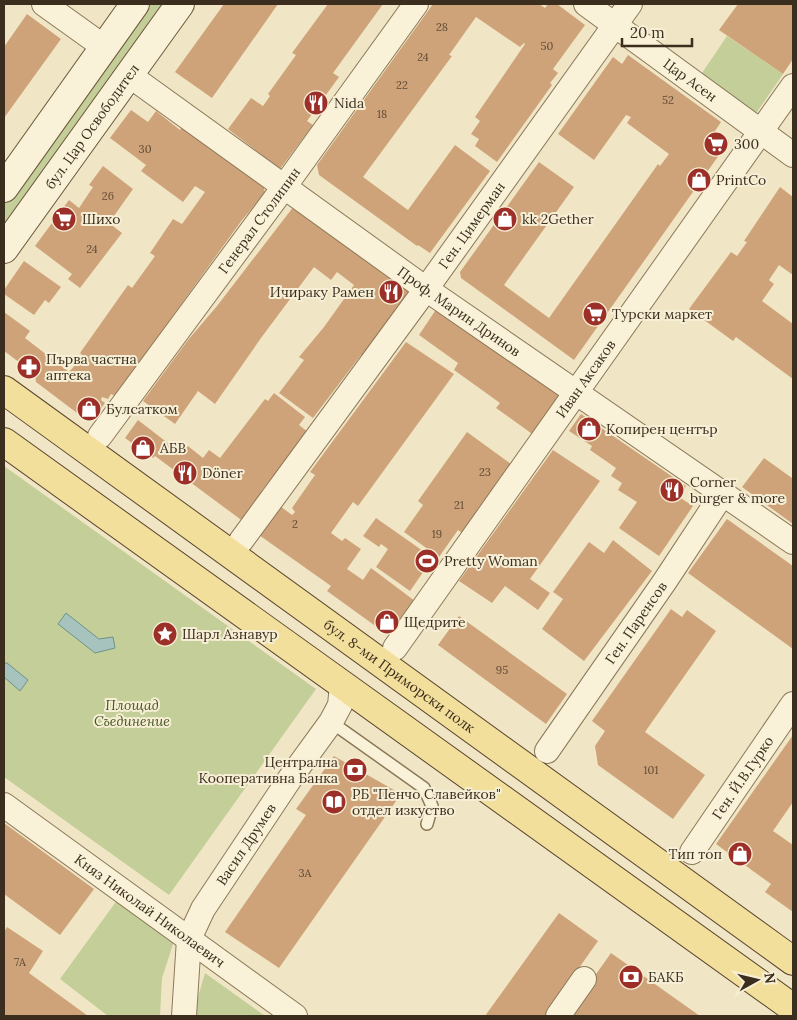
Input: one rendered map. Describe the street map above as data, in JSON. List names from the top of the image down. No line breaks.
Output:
{"streets":{"main road":["бул. Цар Освободител","бул. 8-ми Приморски полк"],"street":["Цар Асен","Генерал Столипин","Ген. Цимерман","Проф. Марин Дринов","Иван Аксаков","Ген. Паренсов","Ген. Й.В.Гурко","Васил Друмев","Княз Николай Николаевич"]},"crossings":[["Цар Асен","Ген. Цимерман"],["Цар Асен","Иван Аксаков"],["бул. Цар Освободител","Проф. Марин Дринов"],["Генерал Столипин","Проф. Марин Дринов"],["Ген. Цимерман","Проф. Марин Дринов"],["Проф. Марин Дринов","Иван Аксаков"],["Проф. Марин Дринов","Ген. Паренсов"],["Васил Друмев","Княз Николай Николаевич"]],"parks":["Площад Съединение"],"places":{"restaurant":["Nida","Ичираку Рамен","Döner","Corner burger & more"],"supermarket":["300","Шихо","Турски маркет"],"shop":["PrintCo","kk 2Gether","Булсатком","Копирен център","АБВ","Щедрите","Тип топ"],"pharmacy":["Първа частна аптека"],"sports":["Pretty Woman"],"place":["Шарл Азнавур"],"bank":["Централна Кооперативна Банка","БАКБ"],"library":["РБ \"Пенчо Славейков\" отдел изкуство"]},"house_numbers":["28","50","24","22","52","18","30","26","24","23","21","2","19","95","101","3А","7А"],"scale_bar":"20 m","north":"right"}
